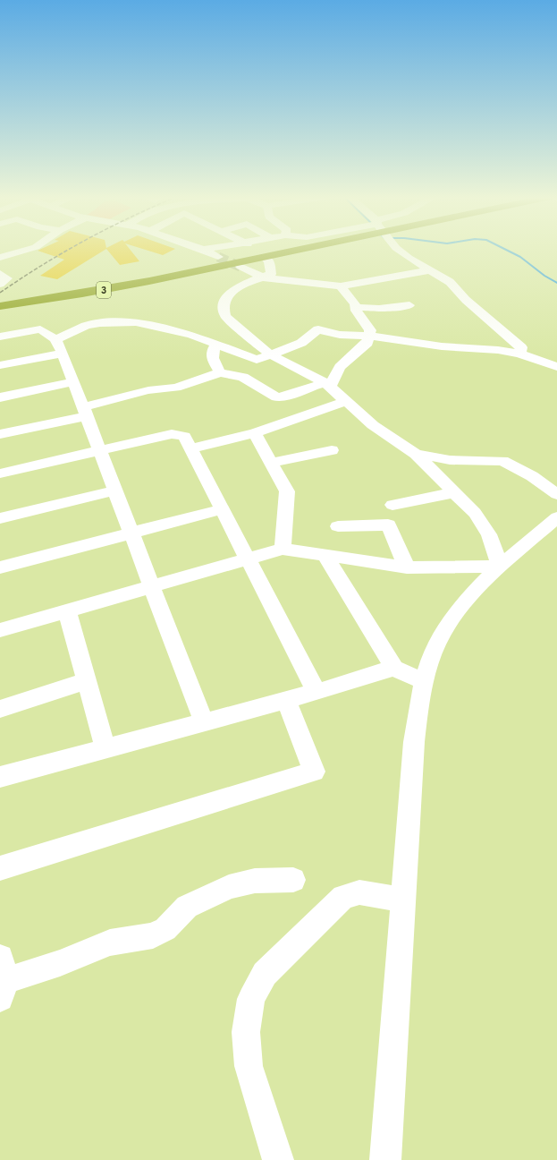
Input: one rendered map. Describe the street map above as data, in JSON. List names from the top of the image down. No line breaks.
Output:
{"streets":{"highway":["3"]}}
